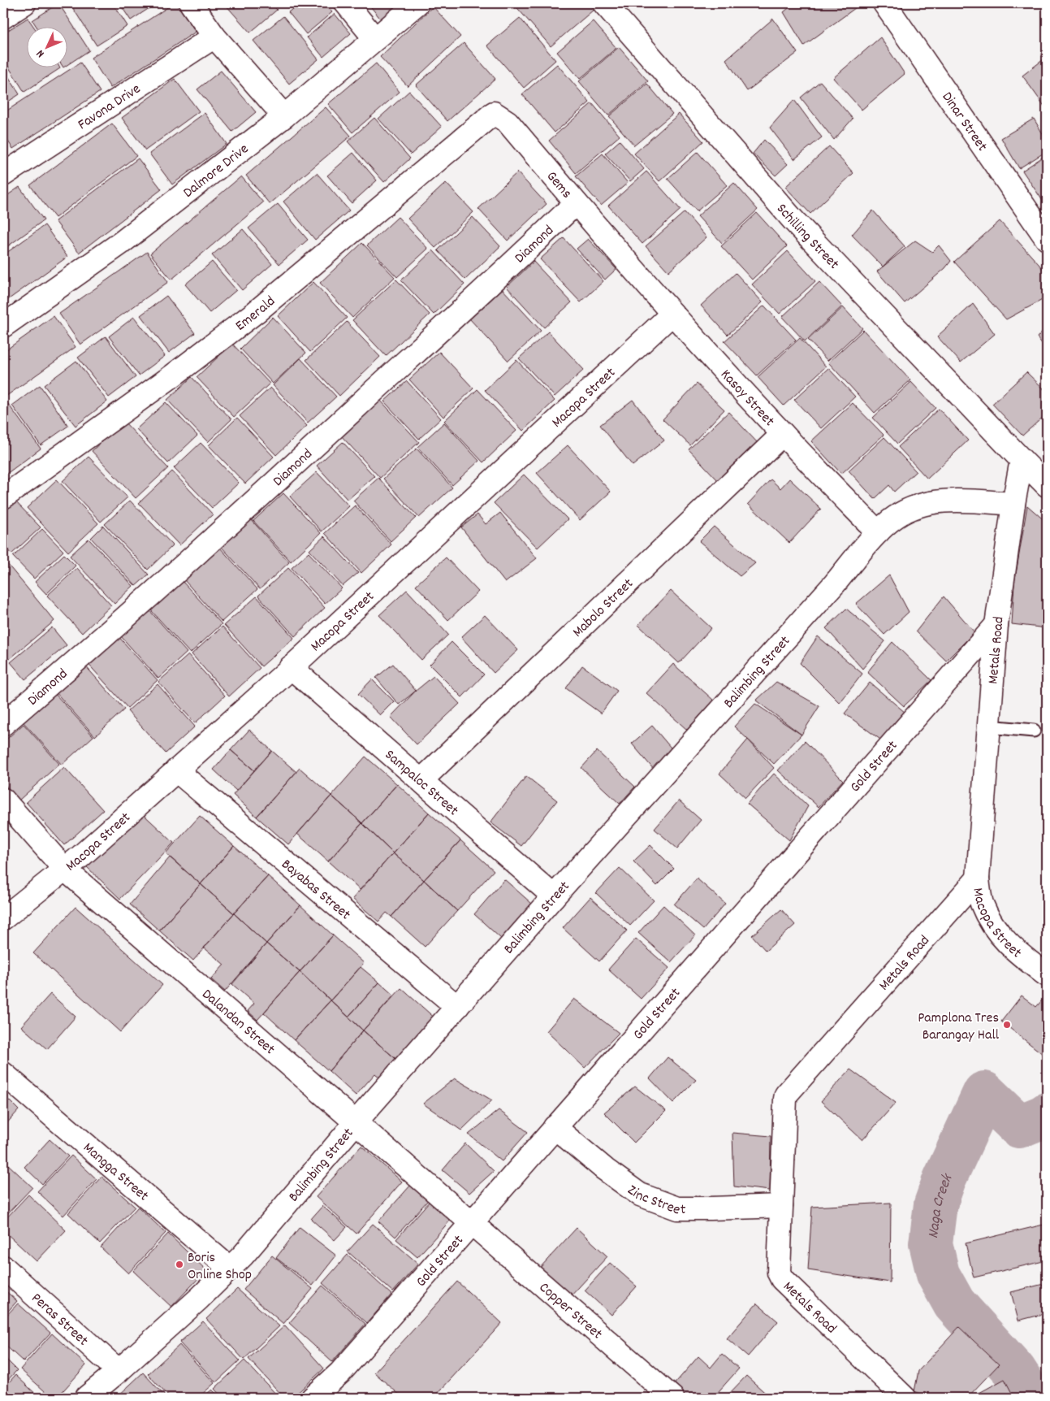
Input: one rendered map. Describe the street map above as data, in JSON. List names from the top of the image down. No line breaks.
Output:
{"streets":{"street":["Favona Drive","Dinar Street","Dalmore Drive","Gems","Schilling Street","Diamond","Emerald","Macopa Street","Kasoy Street","Mabolo Street","Metals Road","Balimbing Street","Gold Street","Sampaloc Street","Bayabas Street","Dalandan Street","Mangga Street","Zinc Street","Copper Street","Peras Street"]},"crossings":[["Gems","Diamond"],["Gems","Emerald"],["Gems","Kasoy Street"],["Schilling Street","Metals Road"],["Macopa Street","Kasoy Street"],["Macopa Street","Metals Road"],["Macopa Street","Sampaloc Street"],["Macopa Street","Bayabas Street"],["Macopa Street","Dalandan Street"],["Kasoy Street","Mabolo Street"],["Kasoy Street","Balimbing Street"],["Mabolo Street","Sampaloc Street"],["Metals Road","Balimbing Street"],["Metals Road","Gold Street"],["Metals Road","Zinc Street"],["Balimbing Street","Sampaloc Street"],["Balimbing Street","Bayabas Street"],["Balimbing Street","Dalandan Street"],["Balimbing Street","Mangga Street"],["Balimbing Street","Peras Street"],["Gold Street","Dalandan Street"],["Gold Street","Zinc Street"],["Gold Street","Copper Street"],["Dalandan Street","Copper Street"]],"water":["Naga Creek"],"places":["Pamplona Tres Barangay Hall","Boris Online Shop"],"north":"bottom left"}
